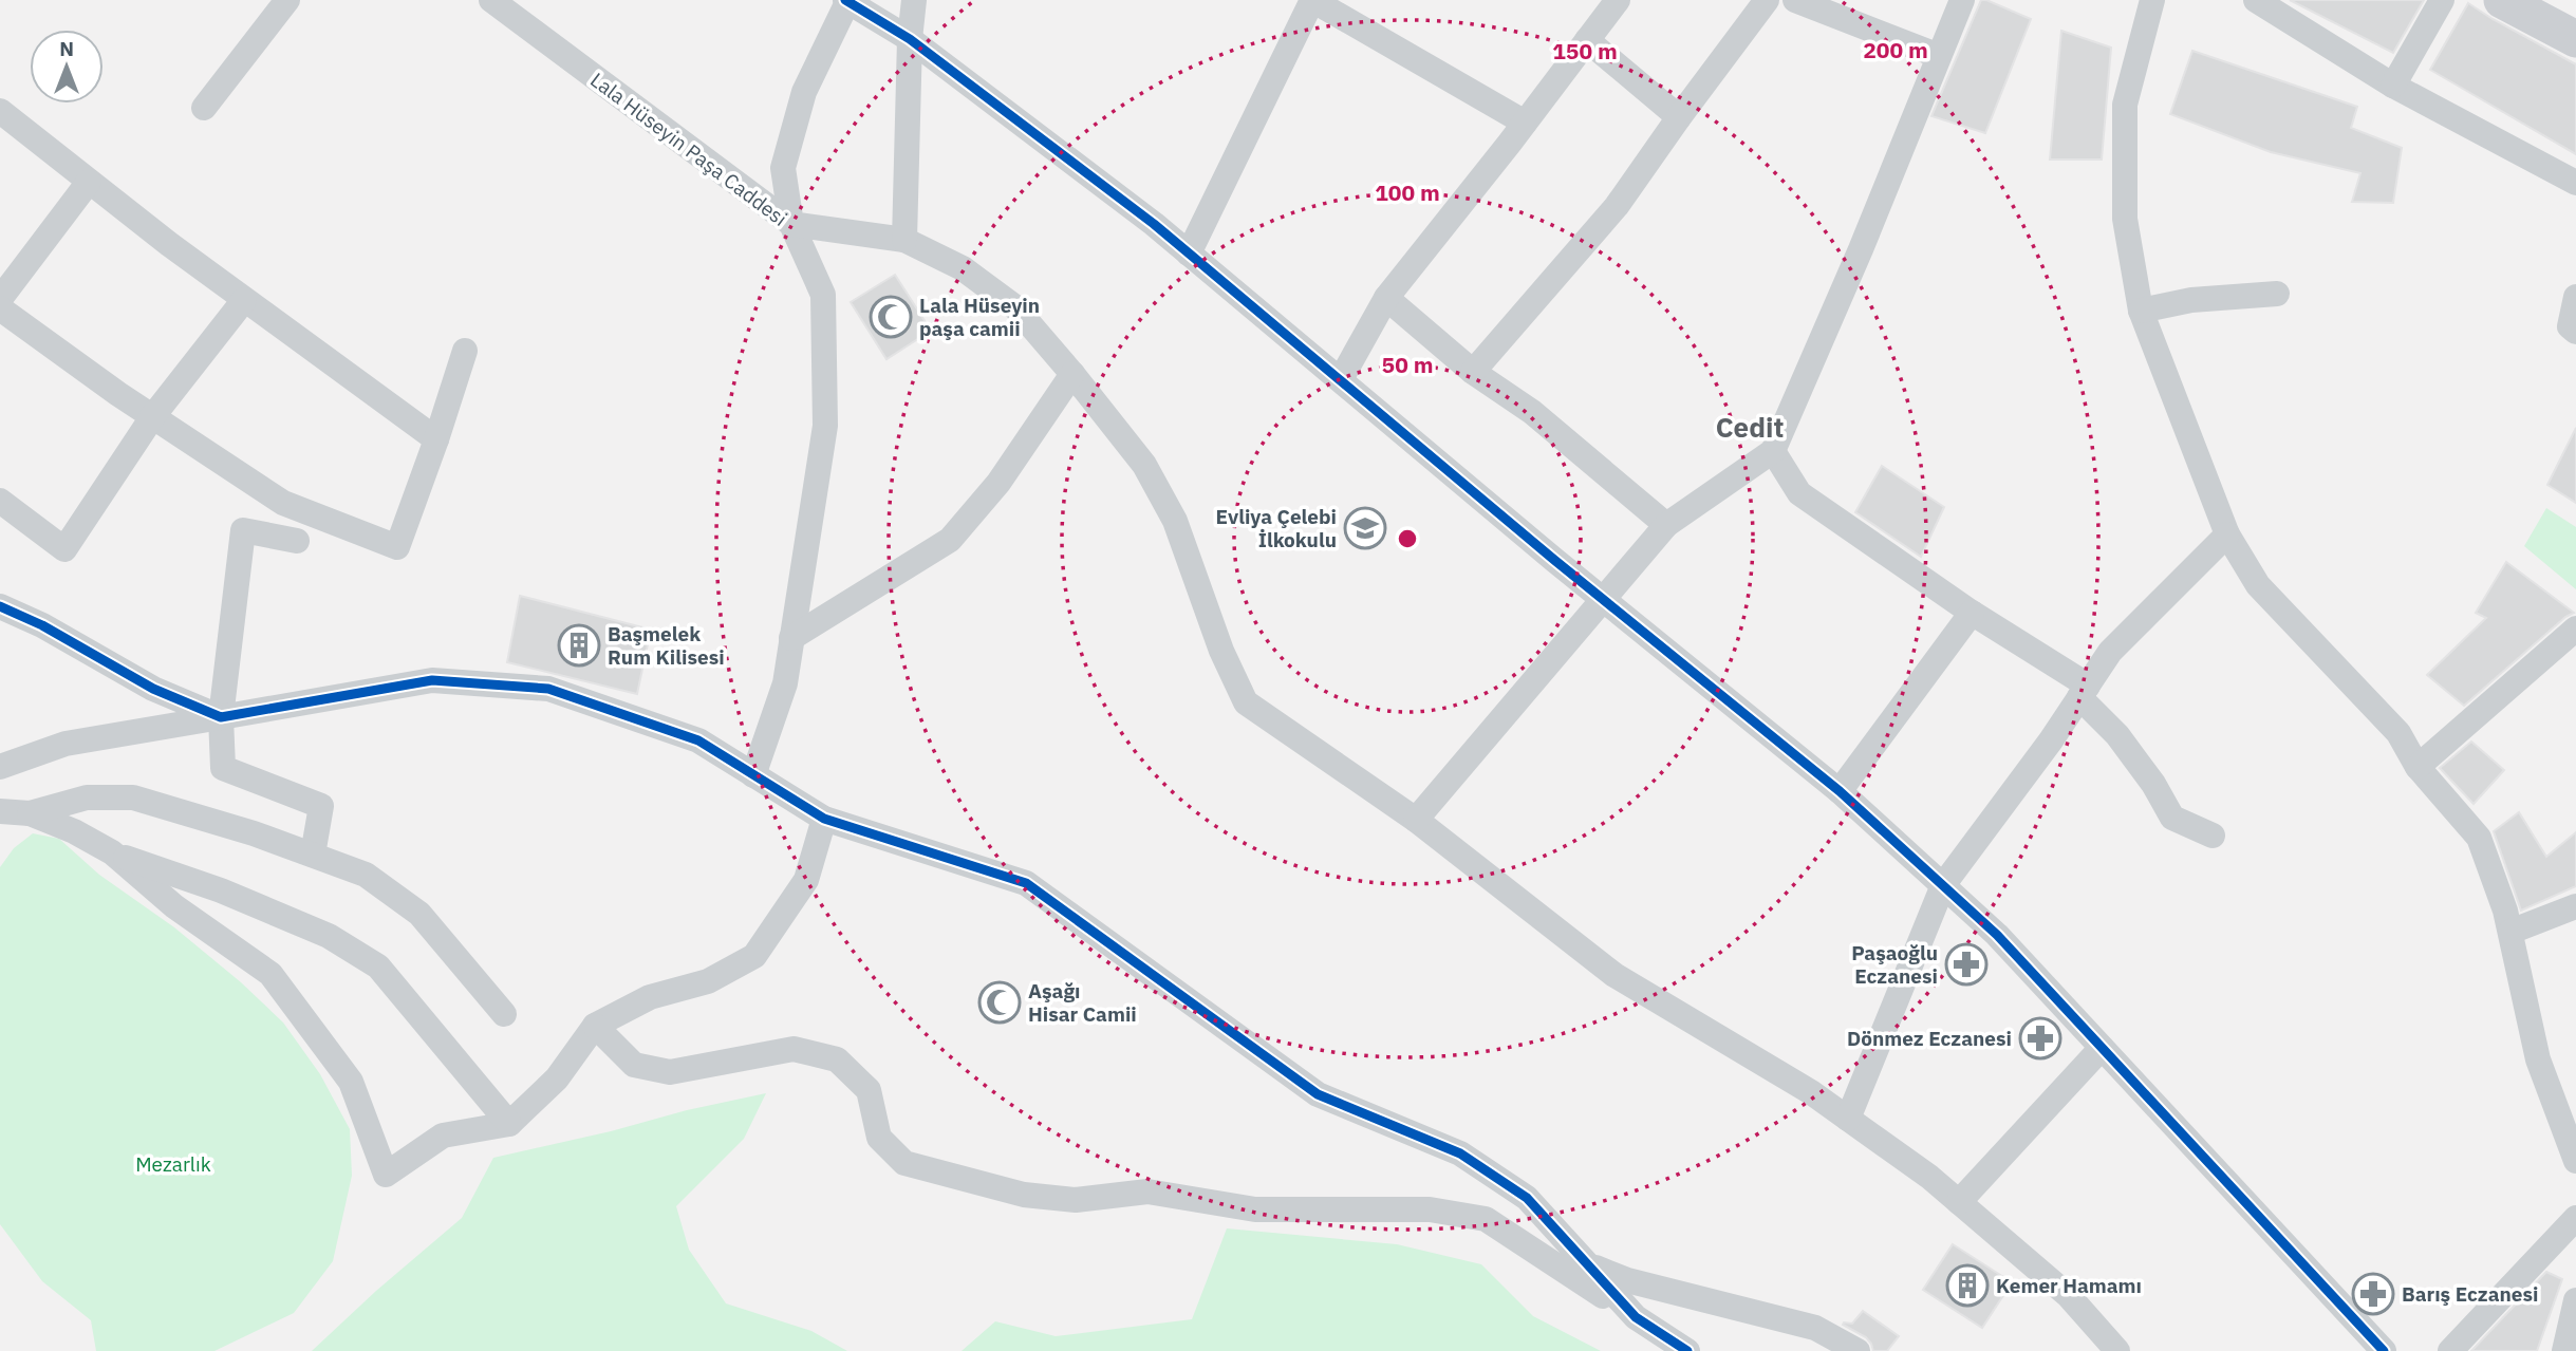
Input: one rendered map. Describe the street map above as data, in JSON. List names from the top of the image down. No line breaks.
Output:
{"streets":{"street":["Lala Hüseyin Paşa Caddesi"]},"districts":["Cedit"],"parks":["Mezarlık"],"places":{"mosque":["Lala Hüseyin paşa camii","Aşağı Hisar Camii"],"school or university":["Evliya Çelebi İlkokulu"],"building":["Başmelek Rum Kilisesi","Kemer Hamamı"],"pharmacy":["Paşaoğlu Eczanesi","Dönmez Eczanesi","Barış Eczanesi"]},"north":"top","rings":["200 m","150 m","100 m","50 m"]}
